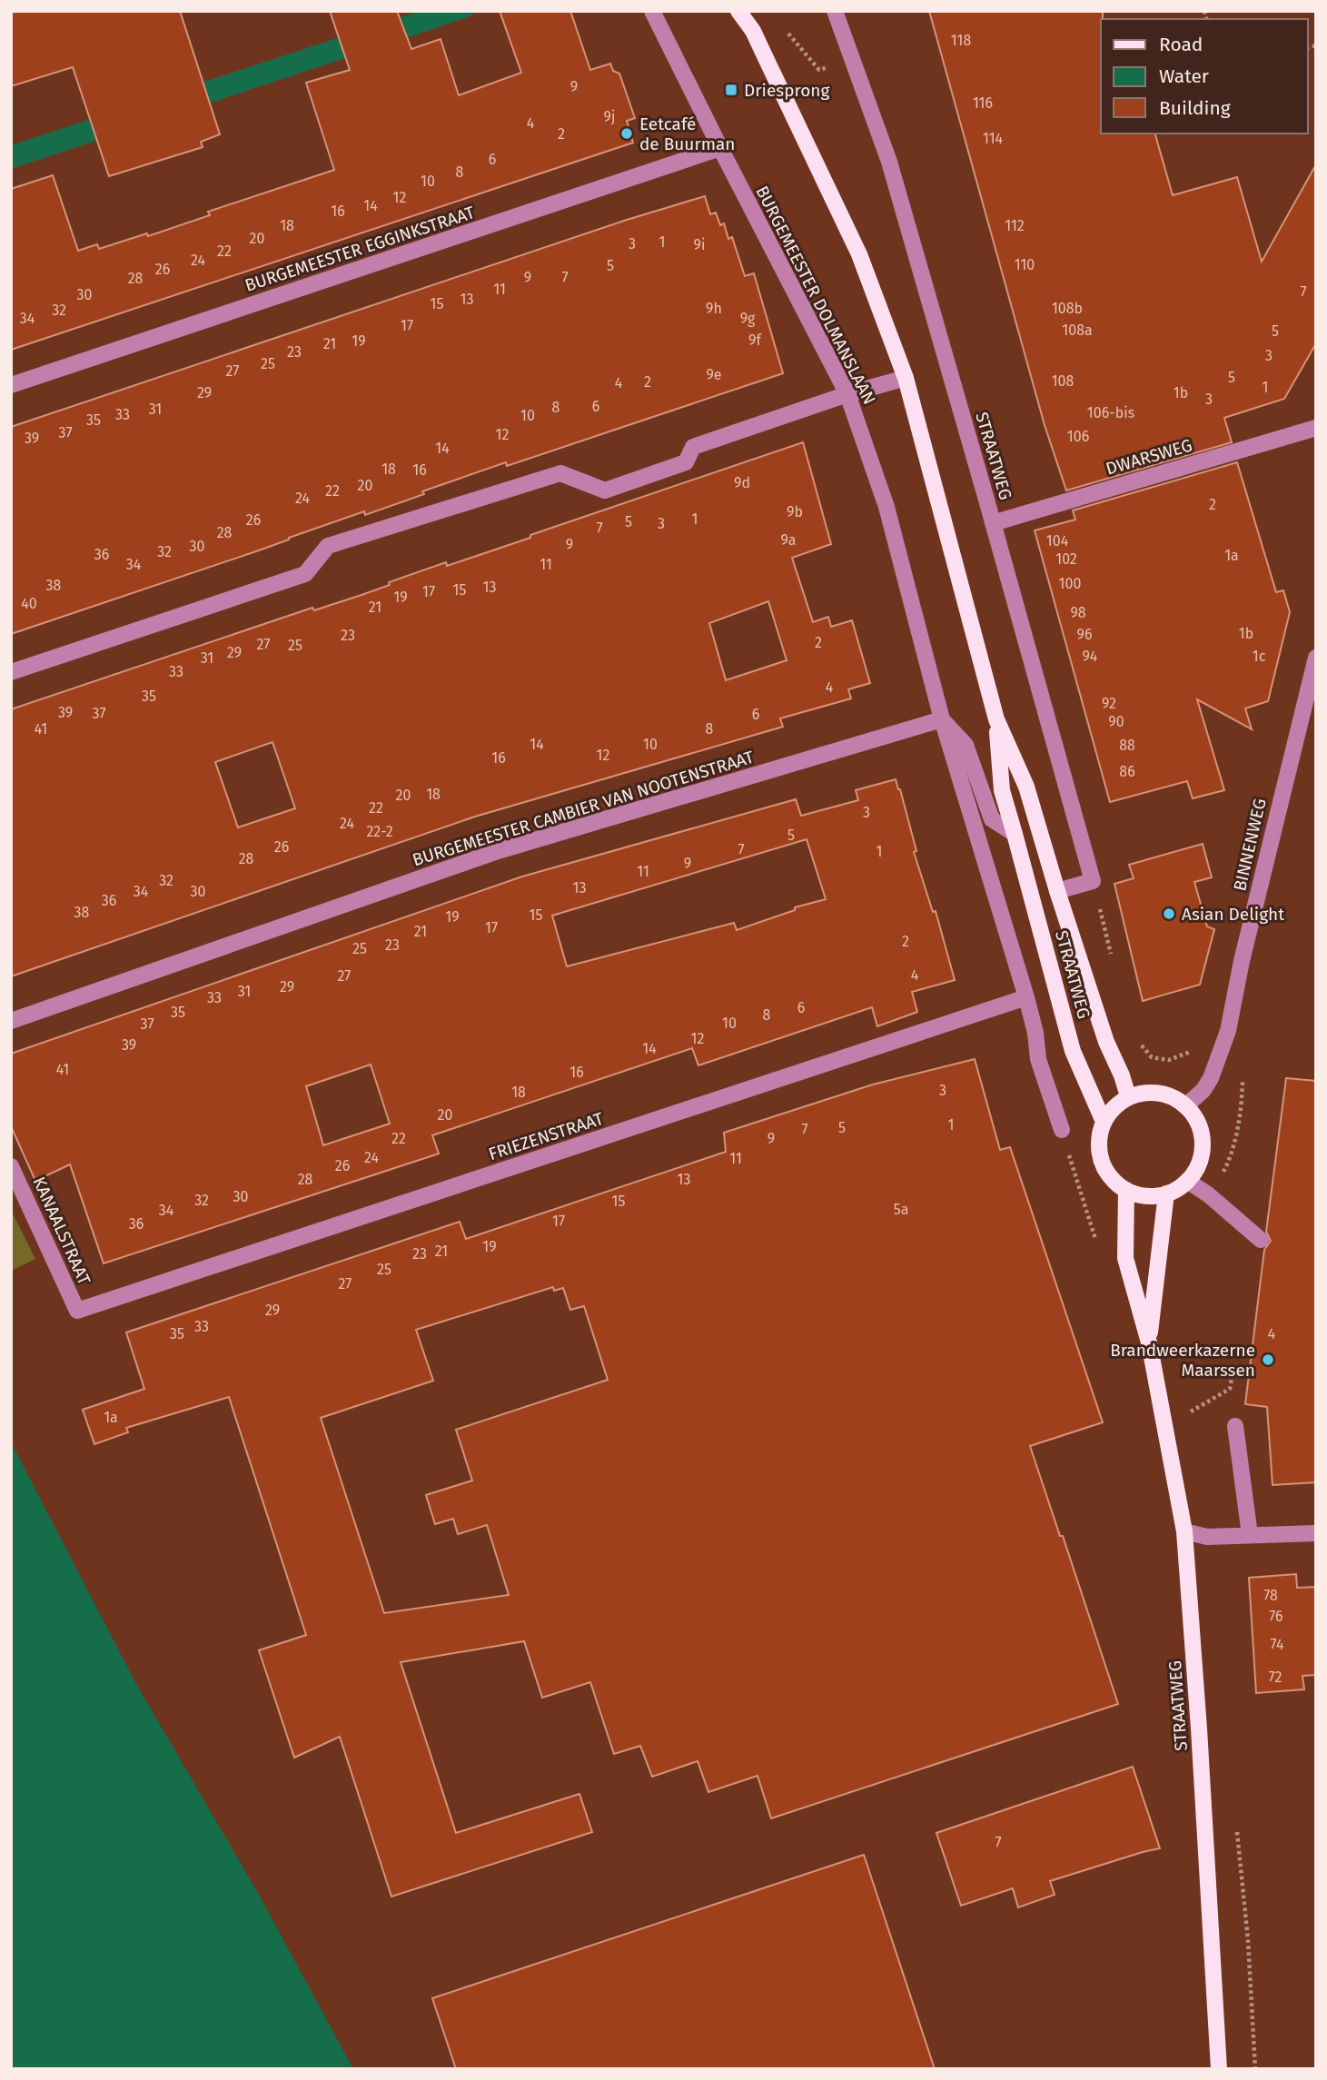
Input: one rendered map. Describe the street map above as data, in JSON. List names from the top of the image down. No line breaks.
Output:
{"streets":{"main road":["STRAATWEG"],"street":["BURGEMEESTER EGGINKSTRAAT","BURGEMEESTER DOLMANSLAAN","DWARSWEG","BURGEMEESTER CAMBIER VAN NOOTENSTRAAT","BINNENWEG","FRIEZENSTRAAT","KANAALSTRAAT"]},"crossings":[["BURGEMEESTER EGGINKSTRAAT","BURGEMEESTER DOLMANSLAAN"],["BURGEMEESTER DOLMANSLAAN","BURGEMEESTER CAMBIER VAN NOOTENSTRAAT"],["STRAATWEG","DWARSWEG"],["STRAATWEG","BINNENWEG"],["FRIEZENSTRAAT","KANAALSTRAAT"]],"places":{"transit":["Driesprong"],"other":["Eetcafé de Buurman","Asian Delight","Brandweerkazerne Maarssen"]},"house_numbers":["118","9","116","9j","4","2","114","6","8","10","12","14","16","18","112","20","1","3","9i","22","24","110","5","26","9","7","28","11","7","30","13","15","9h","108b","32","34","9g","17","108a","5","9f","19","21","23","3","25","27","9e","5","108","2","4","1","29","1b","3","6","8","31","106-bis","33","10","35","37","12","106","39","14","18","16","9d","20","22","24","2","9b","1","26","5","3","7","28","9a","104","9","30","32","36","1a","102","34","11","100","38","13","15","17","19","40","21","98","1b","96","23","2","27","25","29","94","1c","31","33","4","35","92","39","37","6","90","41","8","14","10","88","12","16","86","18","20","22","3","24","22-2","5","26","7","1","28","9","11","32","13","34","30","36","38","15","19","17","21","2","23","25","4","27","29","31","33","6","35","8","10","37","12","39","14","41","16","3","18","20","1","5","7","22","9","24","11","26","28","13","30","32","15","5a","34","17","36","19","21","23","25","27","29","33","35","4","1a","78","76","74","72","7"],"legend":["Road","Water","Building"]}
